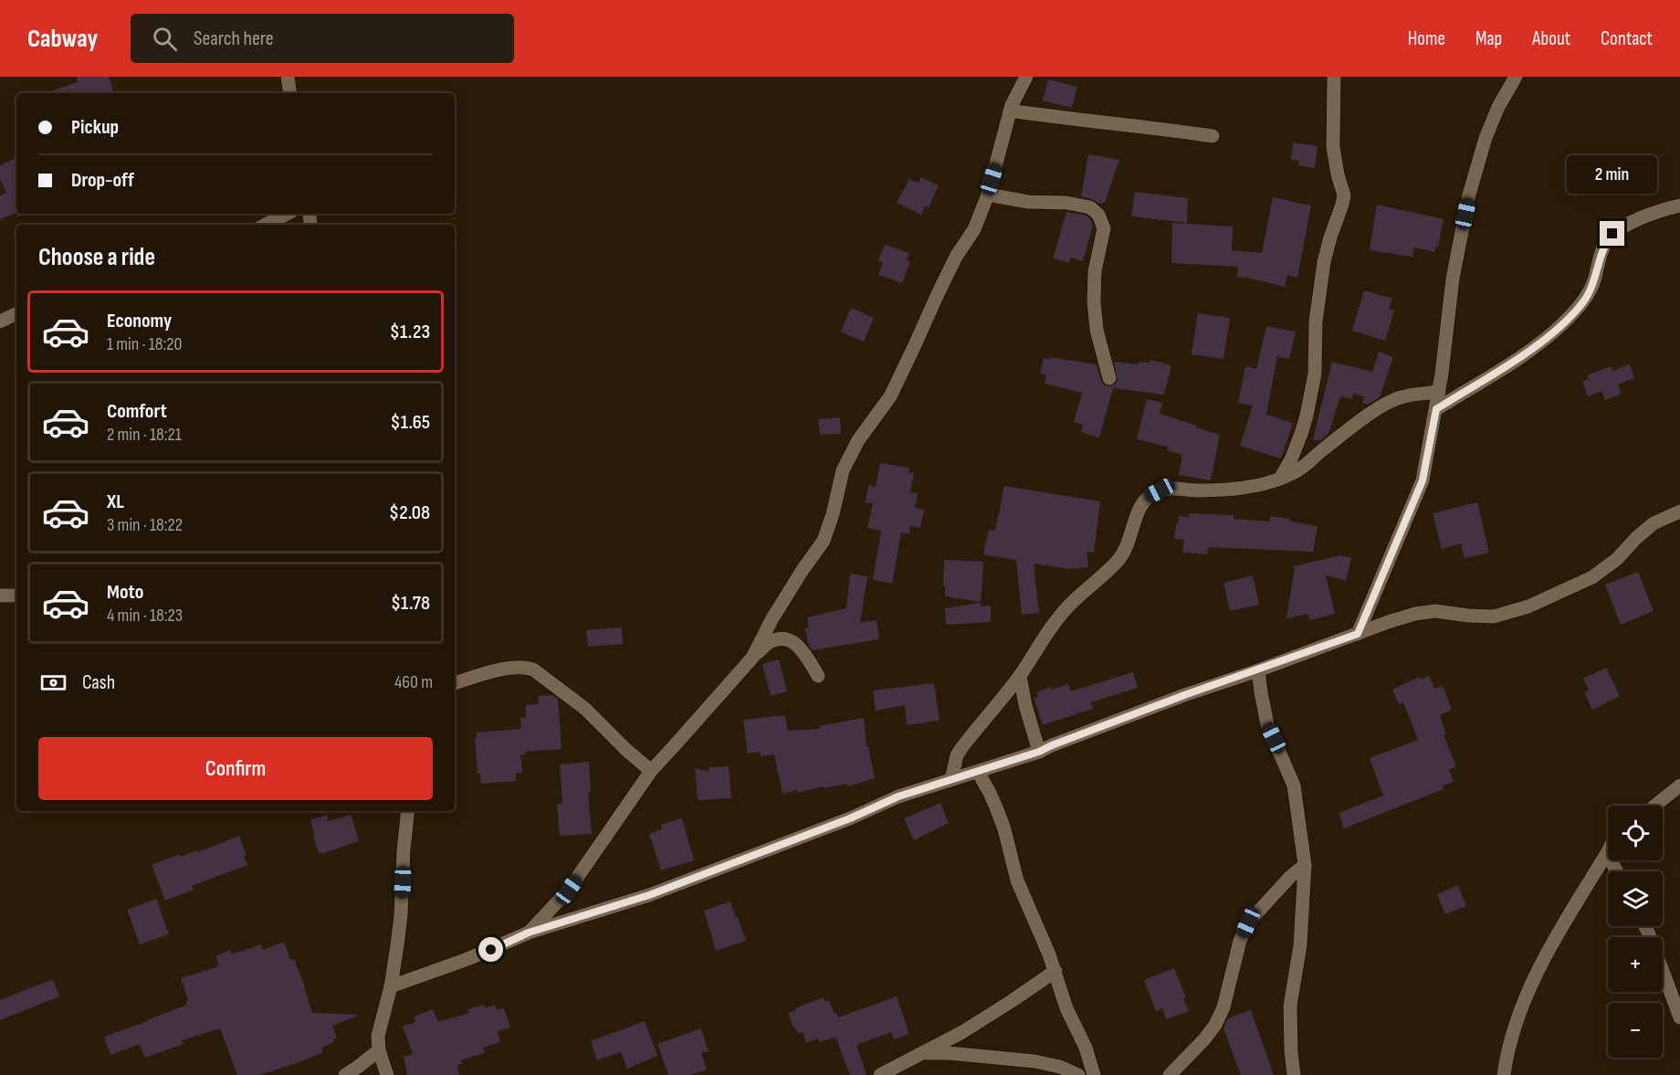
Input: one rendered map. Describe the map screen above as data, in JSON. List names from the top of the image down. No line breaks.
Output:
{"page":{"header":"Cabway","search":"Search here","nav":["Home","Map","About","Contact"],"banner":["Pickup","Drop-off"],"bubble":"2 min","heading":"Choose a ride","list":[{"name":"Economy","note":"1 min · 18:20","value":"$1.23"},{"name":"Comfort","note":"2 min · 18:21","value":"$1.65"},{"name":"XL","note":"3 min · 18:22","value":"$2.08"},{"name":"Moto","note":"4 min · 18:23","value":"$1.78"}],"pay":["Cash","460 m"],"buttons":"Confirm","map_buttons":["+","−"]}}
